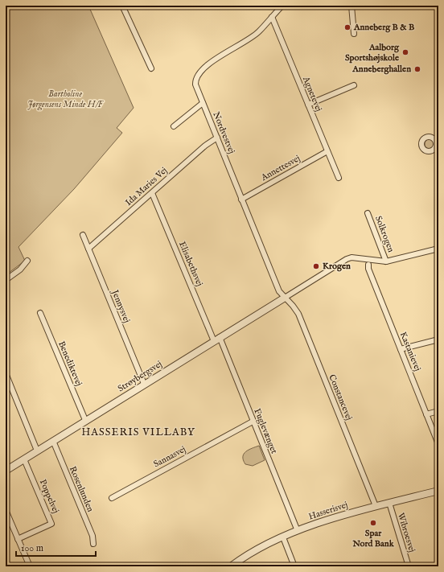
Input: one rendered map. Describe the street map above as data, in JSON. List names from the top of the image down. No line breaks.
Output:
{"streets":{"street":["Agnetevej","Nordvestvej","Annettesvej","Ida Maries Vej","Solkrogen","Elisabethsvej","Jennysvej","Kastanievej","Benediktevej","Strøybergsvej","Constancevej","Fuglevænget","Sannasvej","Rosenlunden","Poppelvej","Hasserisvej","Wibroesvej"]},"crossings":[["Agnetevej","Nordvestvej"],["Agnetevej","Annettesvej"],["Nordvestvej","Annettesvej"],["Nordvestvej","Ida Maries Vej"],["Nordvestvej","Strøybergsvej"],["Nordvestvej","Constancevej"],["Ida Maries Vej","Elisabethsvej"],["Ida Maries Vej","Jennysvej"],["Elisabethsvej","Strøybergsvej"],["Elisabethsvej","Fuglevænget"],["Jennysvej","Strøybergsvej"],["Benediktevej","Strøybergsvej"],["Strøybergsvej","Constancevej"],["Strøybergsvej","Fuglevænget"],["Strøybergsvej","Rosenlunden"],["Strøybergsvej","Poppelvej"],["Constancevej","Hasserisvej"],["Fuglevænget","Sannasvej"],["Fuglevænget","Hasserisvej"],["Hasserisvej","Wibroesvej"]],"districts":["HASSERIS VILLABY"],"parks":["Bartholine Jørgensens Minde H/F"],"places":["Anneberg B & B","Aalborg Sportshøjskole","Anneberghallen","Krogen","Spar Nord Bank"],"scale_bar":"100 m"}
